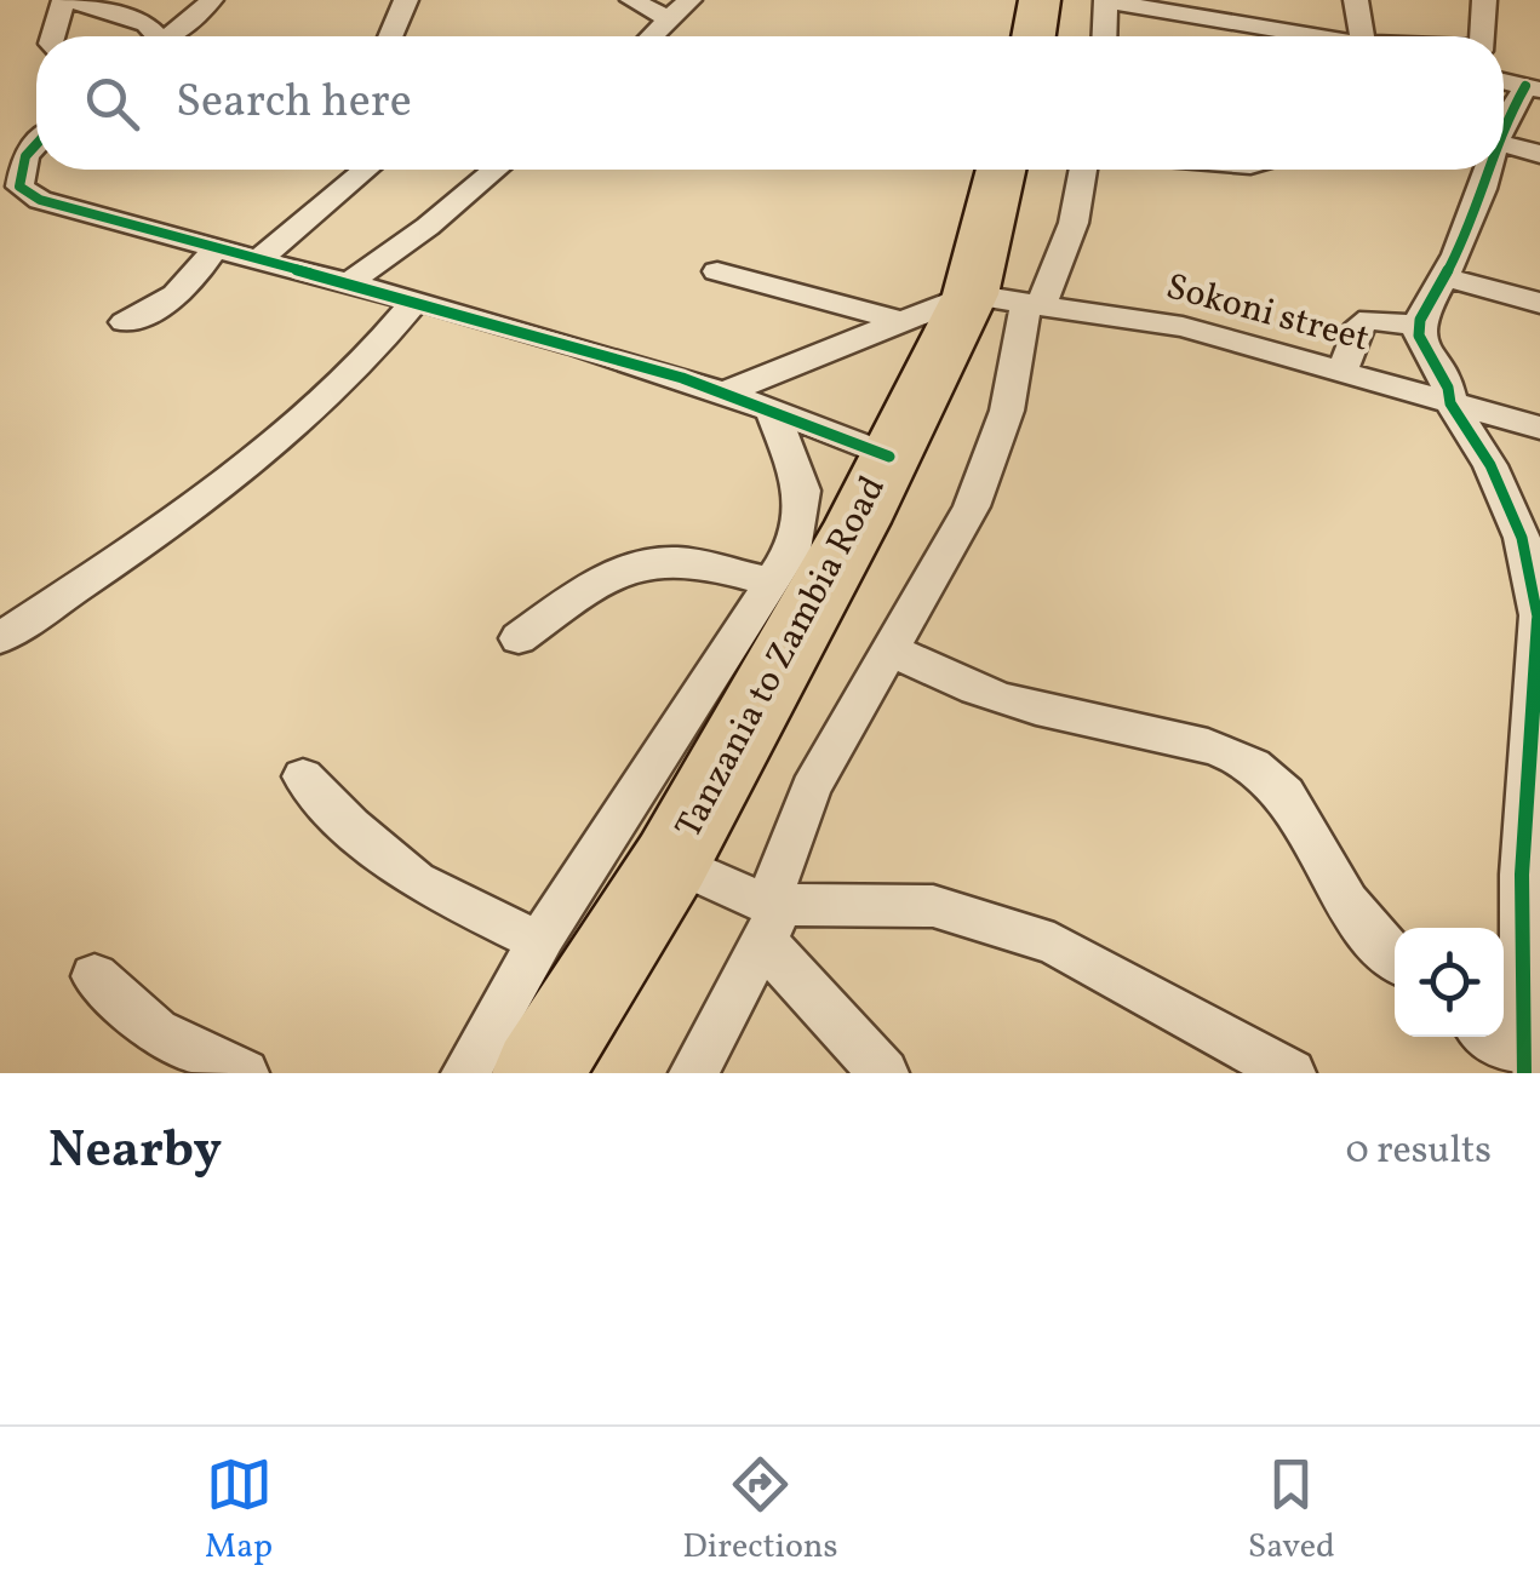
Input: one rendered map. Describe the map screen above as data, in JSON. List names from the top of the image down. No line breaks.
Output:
{"streets":{"highway":["Tanzania to Zambia Road"],"street":["Sokoni street"]},"crossings":[["Sokoni street","Tanzania to Zambia Road"]],"page":{"search":"Search here","heading":["Nearby","0 results"],"nav":["Map","Directions","Saved"]}}
